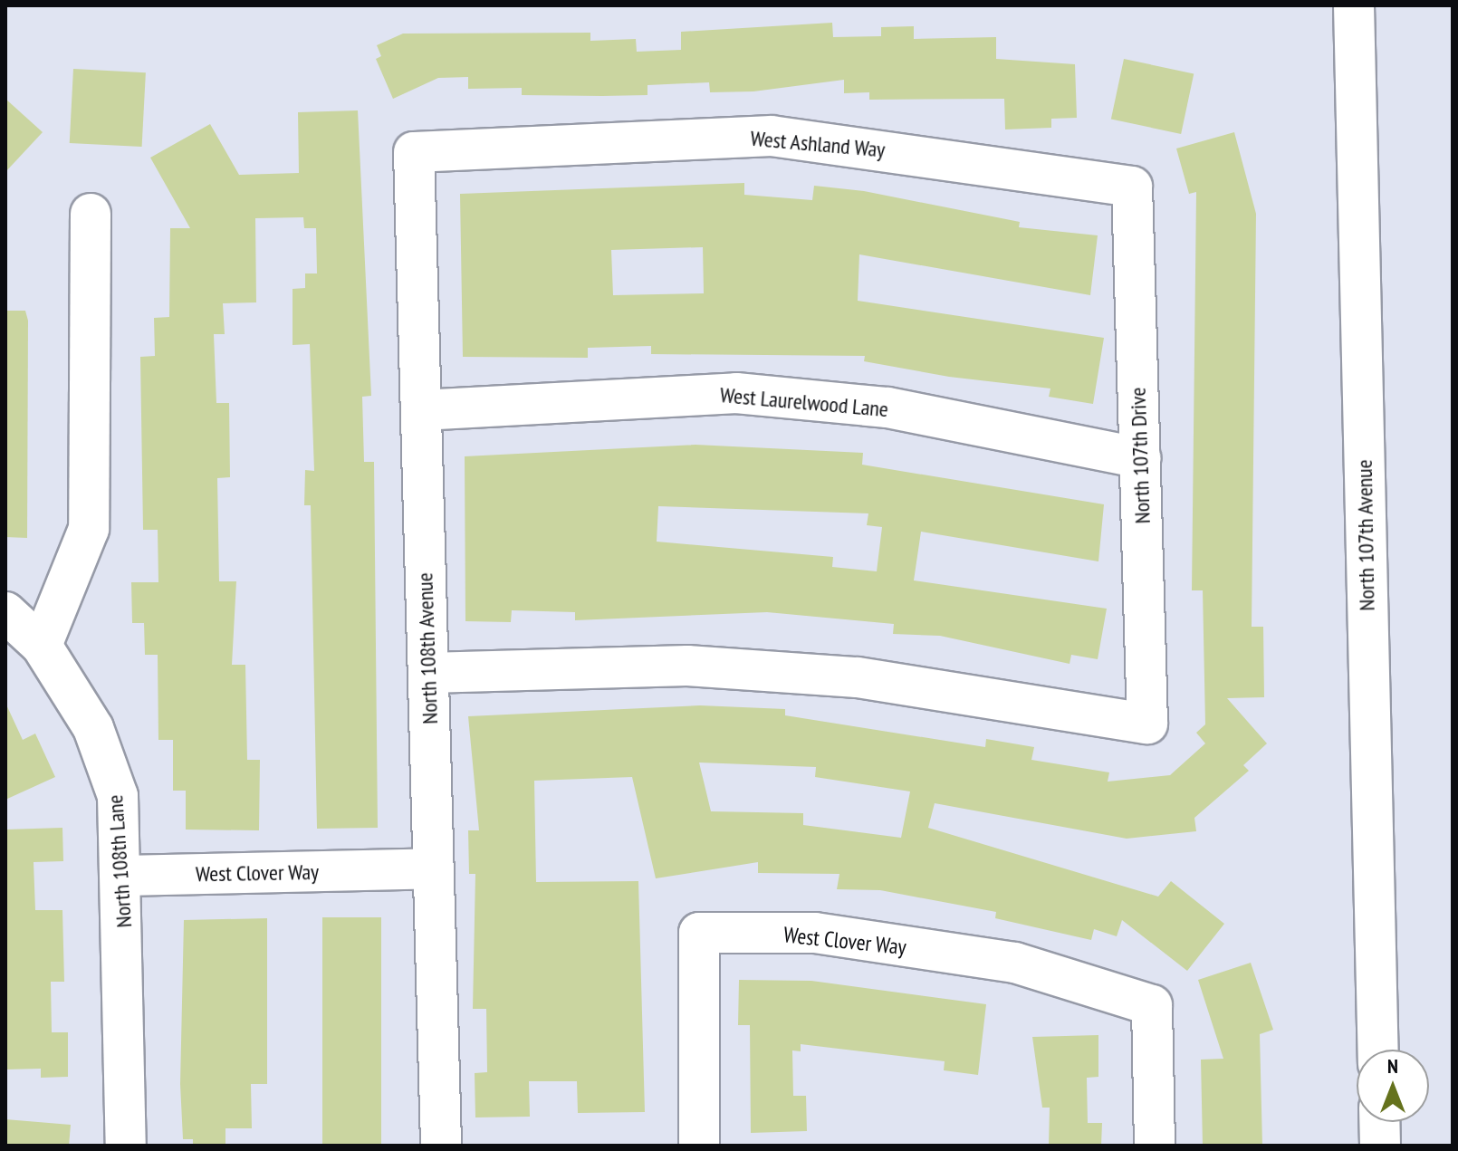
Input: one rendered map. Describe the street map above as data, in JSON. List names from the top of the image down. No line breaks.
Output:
{"streets":{"street":["West Ashland Way","West Laurelwood Lane","North 107th Drive","North 107th Avenue","North 108th Avenue","North 108th Lane","West Clover Way"]},"crossings":[["West Ashland Way","North 107th Drive"],["West Ashland Way","North 108th Avenue"],["West Laurelwood Lane","North 107th Drive"],["West Laurelwood Lane","North 108th Avenue"],["North 107th Drive","North 108th Avenue"],["North 108th Avenue","West Clover Way"],["North 108th Lane","West Clover Way"]],"north":"top"}
